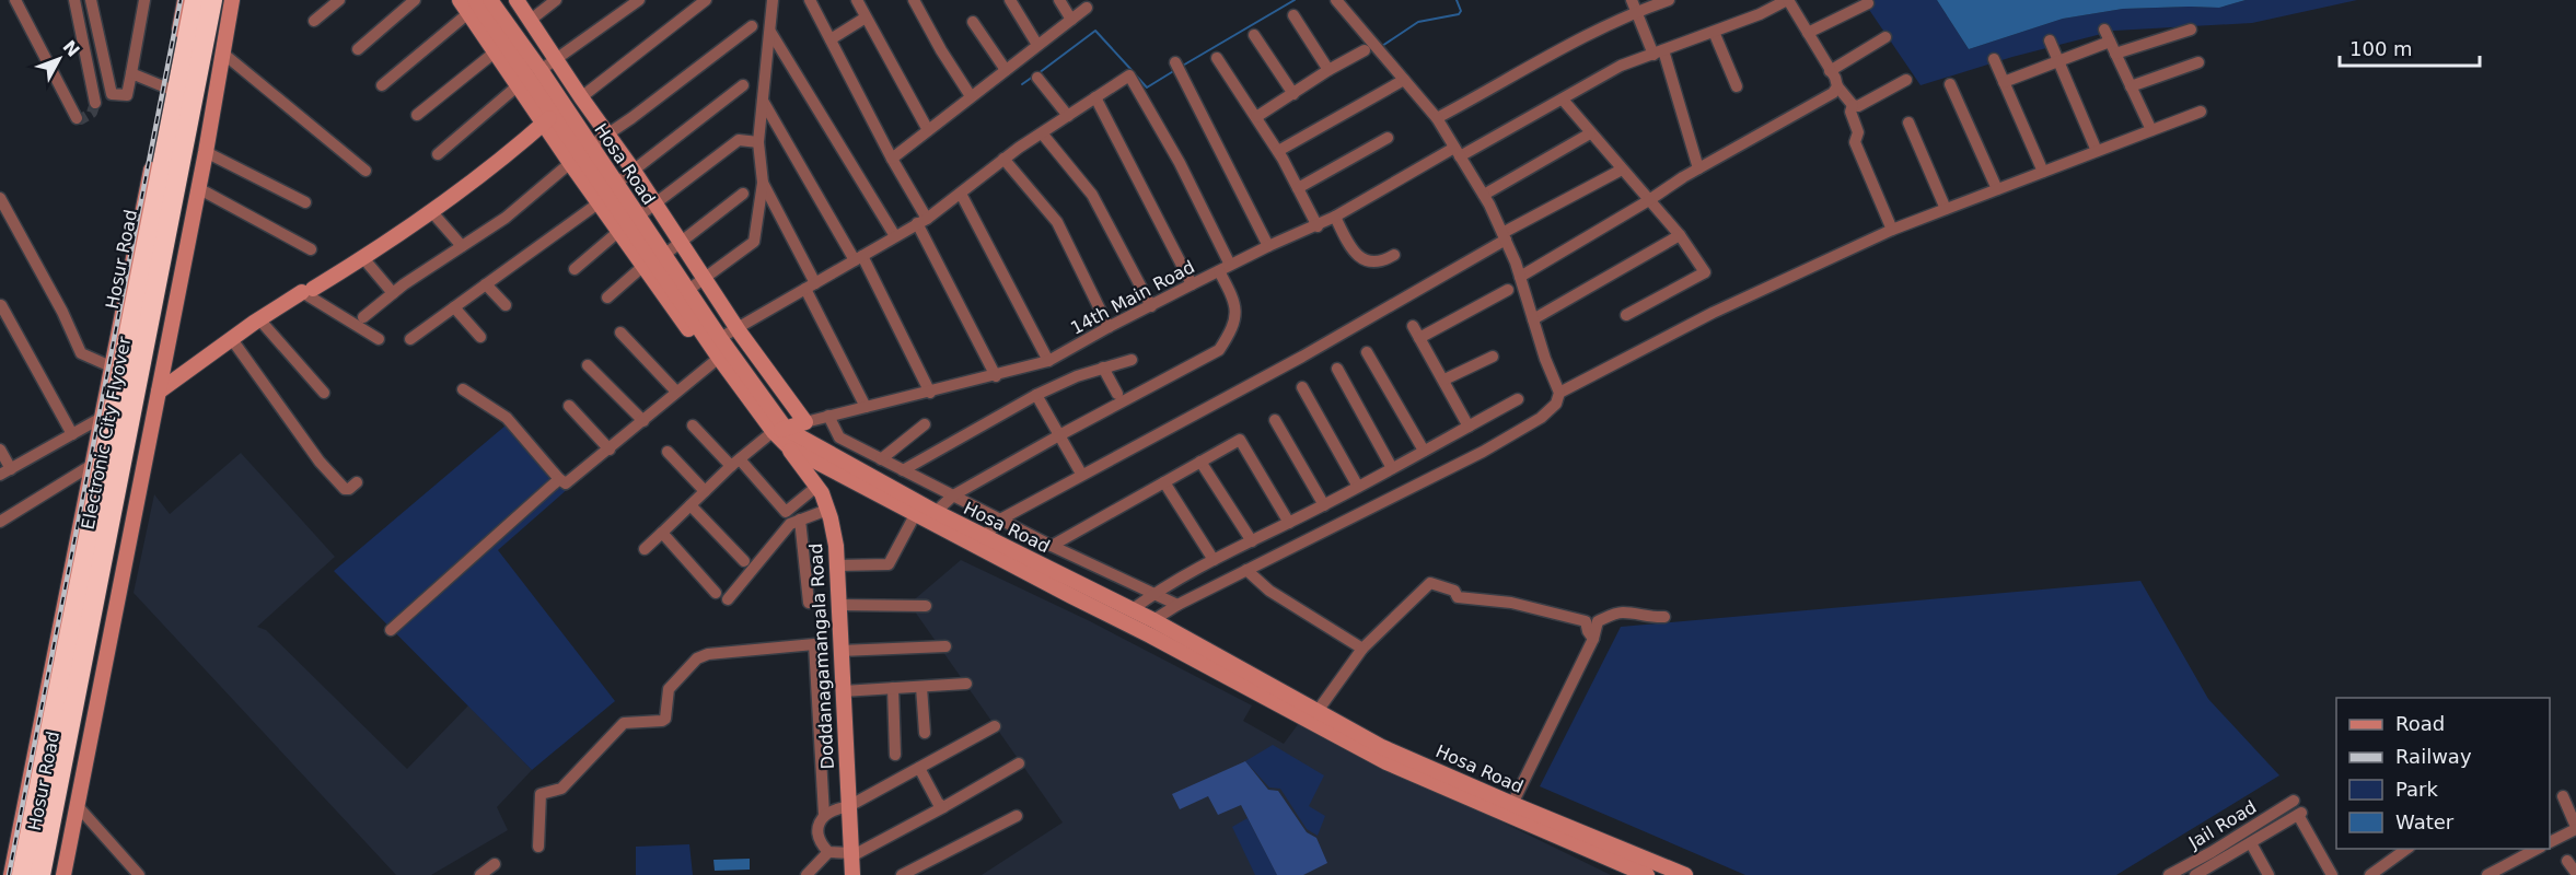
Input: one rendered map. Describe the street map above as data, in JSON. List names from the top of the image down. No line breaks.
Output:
{"streets":{"highway":["Hosur Road","Electronic City Flyover"],"street":["Hosa Road","14th Main Road","Doddanagamangala Road","Jail Road"]},"crossings":[["Hosa Road","14th Main Road"],["Hosa Road","Doddanagamangala Road"]],"legend":["Road","Railway","Park","Water"],"scale_bar":"100 m","north":"top right"}
